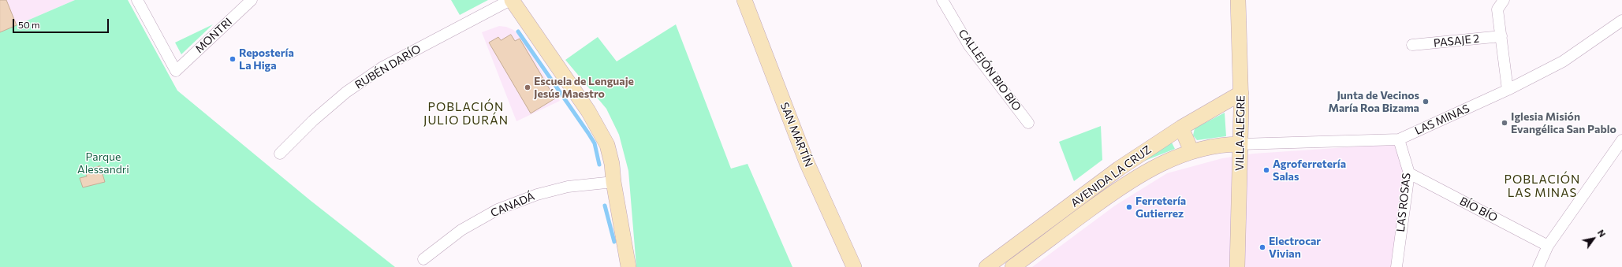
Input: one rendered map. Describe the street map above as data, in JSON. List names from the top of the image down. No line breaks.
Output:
{"streets":{"main road":["VILLA ALEGRE","SAN MARTÍN","AVENIDA LA CRUZ"],"street":["MONTRI","PASAJE 2","RUBÉN DARÍO","CALLEJÓN BIO BIO","LAS MINAS","LAS ROSAS","CANADÁ","BÍO BÍO"]},"crossings":[["LAS MINAS","VILLA ALEGRE"],["LAS MINAS","AVENIDA LA CRUZ"],["LAS MINAS","LAS ROSAS"],["VILLA ALEGRE","AVENIDA LA CRUZ"],["LAS ROSAS","BÍO BÍO"]],"districts":["POBLACIÓN JULIO DURÁN","POBLACIÓN LAS MINAS"],"parks":["Parque Alessandri"],"places":["Repostería La Higa","Escuela de Lenguaje Jesús Maestro","Junta de Vecinos María Roa Bizama","Iglesia Misión Evangélica San Pablo","Agroferretería Salas","Ferretería Gutierrez","Electrocar Vivian"],"scale_bar":"50 m","north":"top right"}
